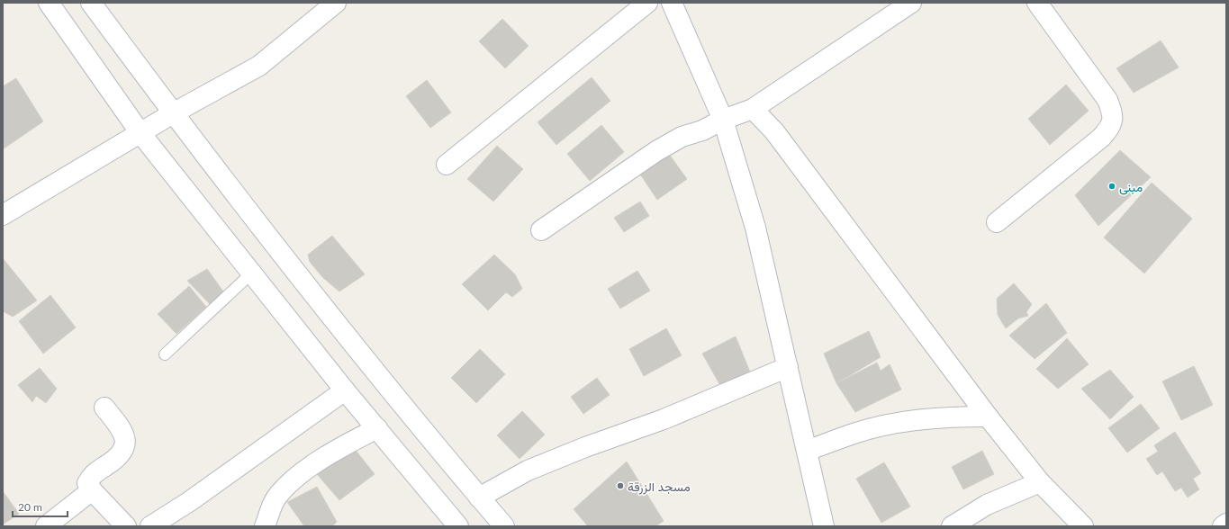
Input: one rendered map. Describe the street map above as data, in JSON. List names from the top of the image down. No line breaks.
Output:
{"places":["مبنى","مسجد الزرقة"],"scale_bar":"20 m"}
